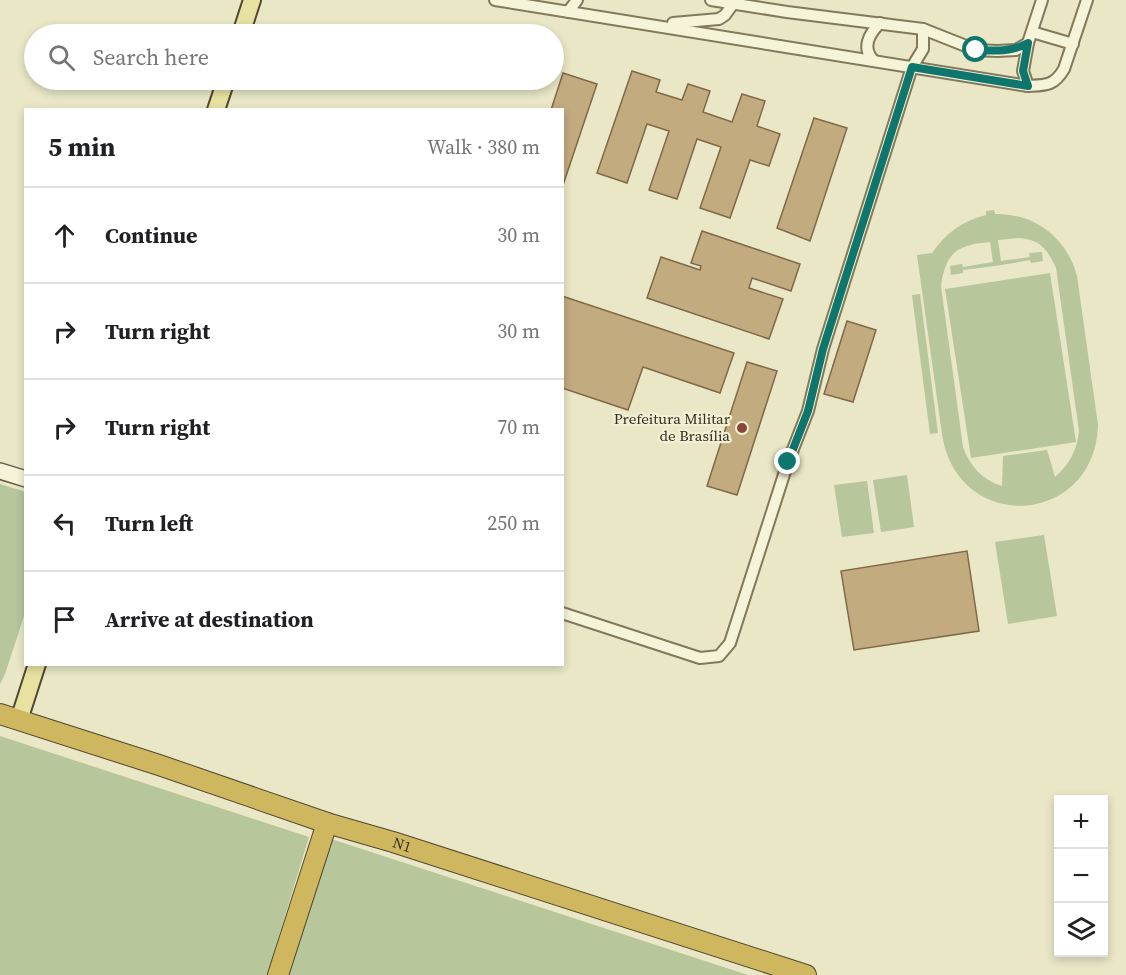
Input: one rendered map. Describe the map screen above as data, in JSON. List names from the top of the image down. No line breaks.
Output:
{"streets":{"highway":["N1"]},"places":["Prefeitura Militar de Brasília"],"page":{"search":"Search here","heading":["5 min","Walk · 380 m"],"list":[["Continue","30 m"],["Turn right","30 m"],["Turn right","70 m"],["Turn left","250 m"],"Arrive at destination"],"map_buttons":["+","−"]}}
